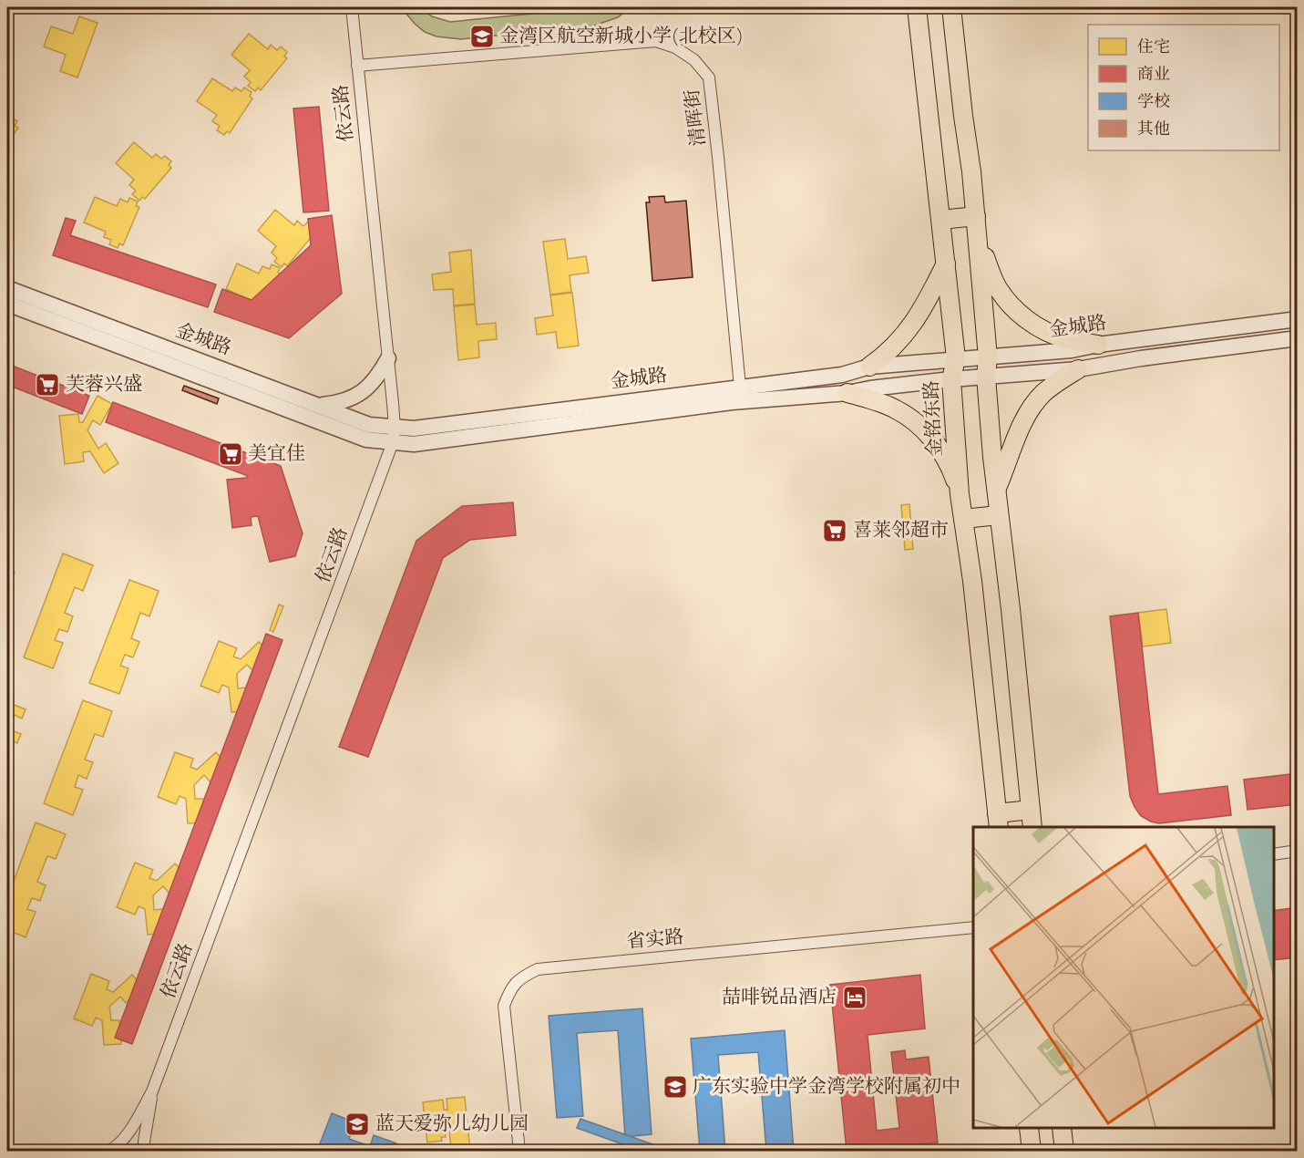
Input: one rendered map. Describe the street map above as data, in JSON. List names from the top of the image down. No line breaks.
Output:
{"streets":{"main road":["金铭东路"],"street":["依云路","清晖街","金城路","省实路"]},"crossings":[["依云路","清晖街"],["依云路","金城路"],["清晖街","金城路"],["金城路","金铭东路"]],"places":{"school or university":["金湾区航空新城小学(北校区)","广东实验中学金湾学校附属初中","蓝天爱弥儿幼儿园"],"supermarket":["芙蓉兴盛","美宜佳","喜莱邻超市"],"hotel":["喆啡锐品酒店"]},"legend":["住宅","商业","学校","其他"]}
